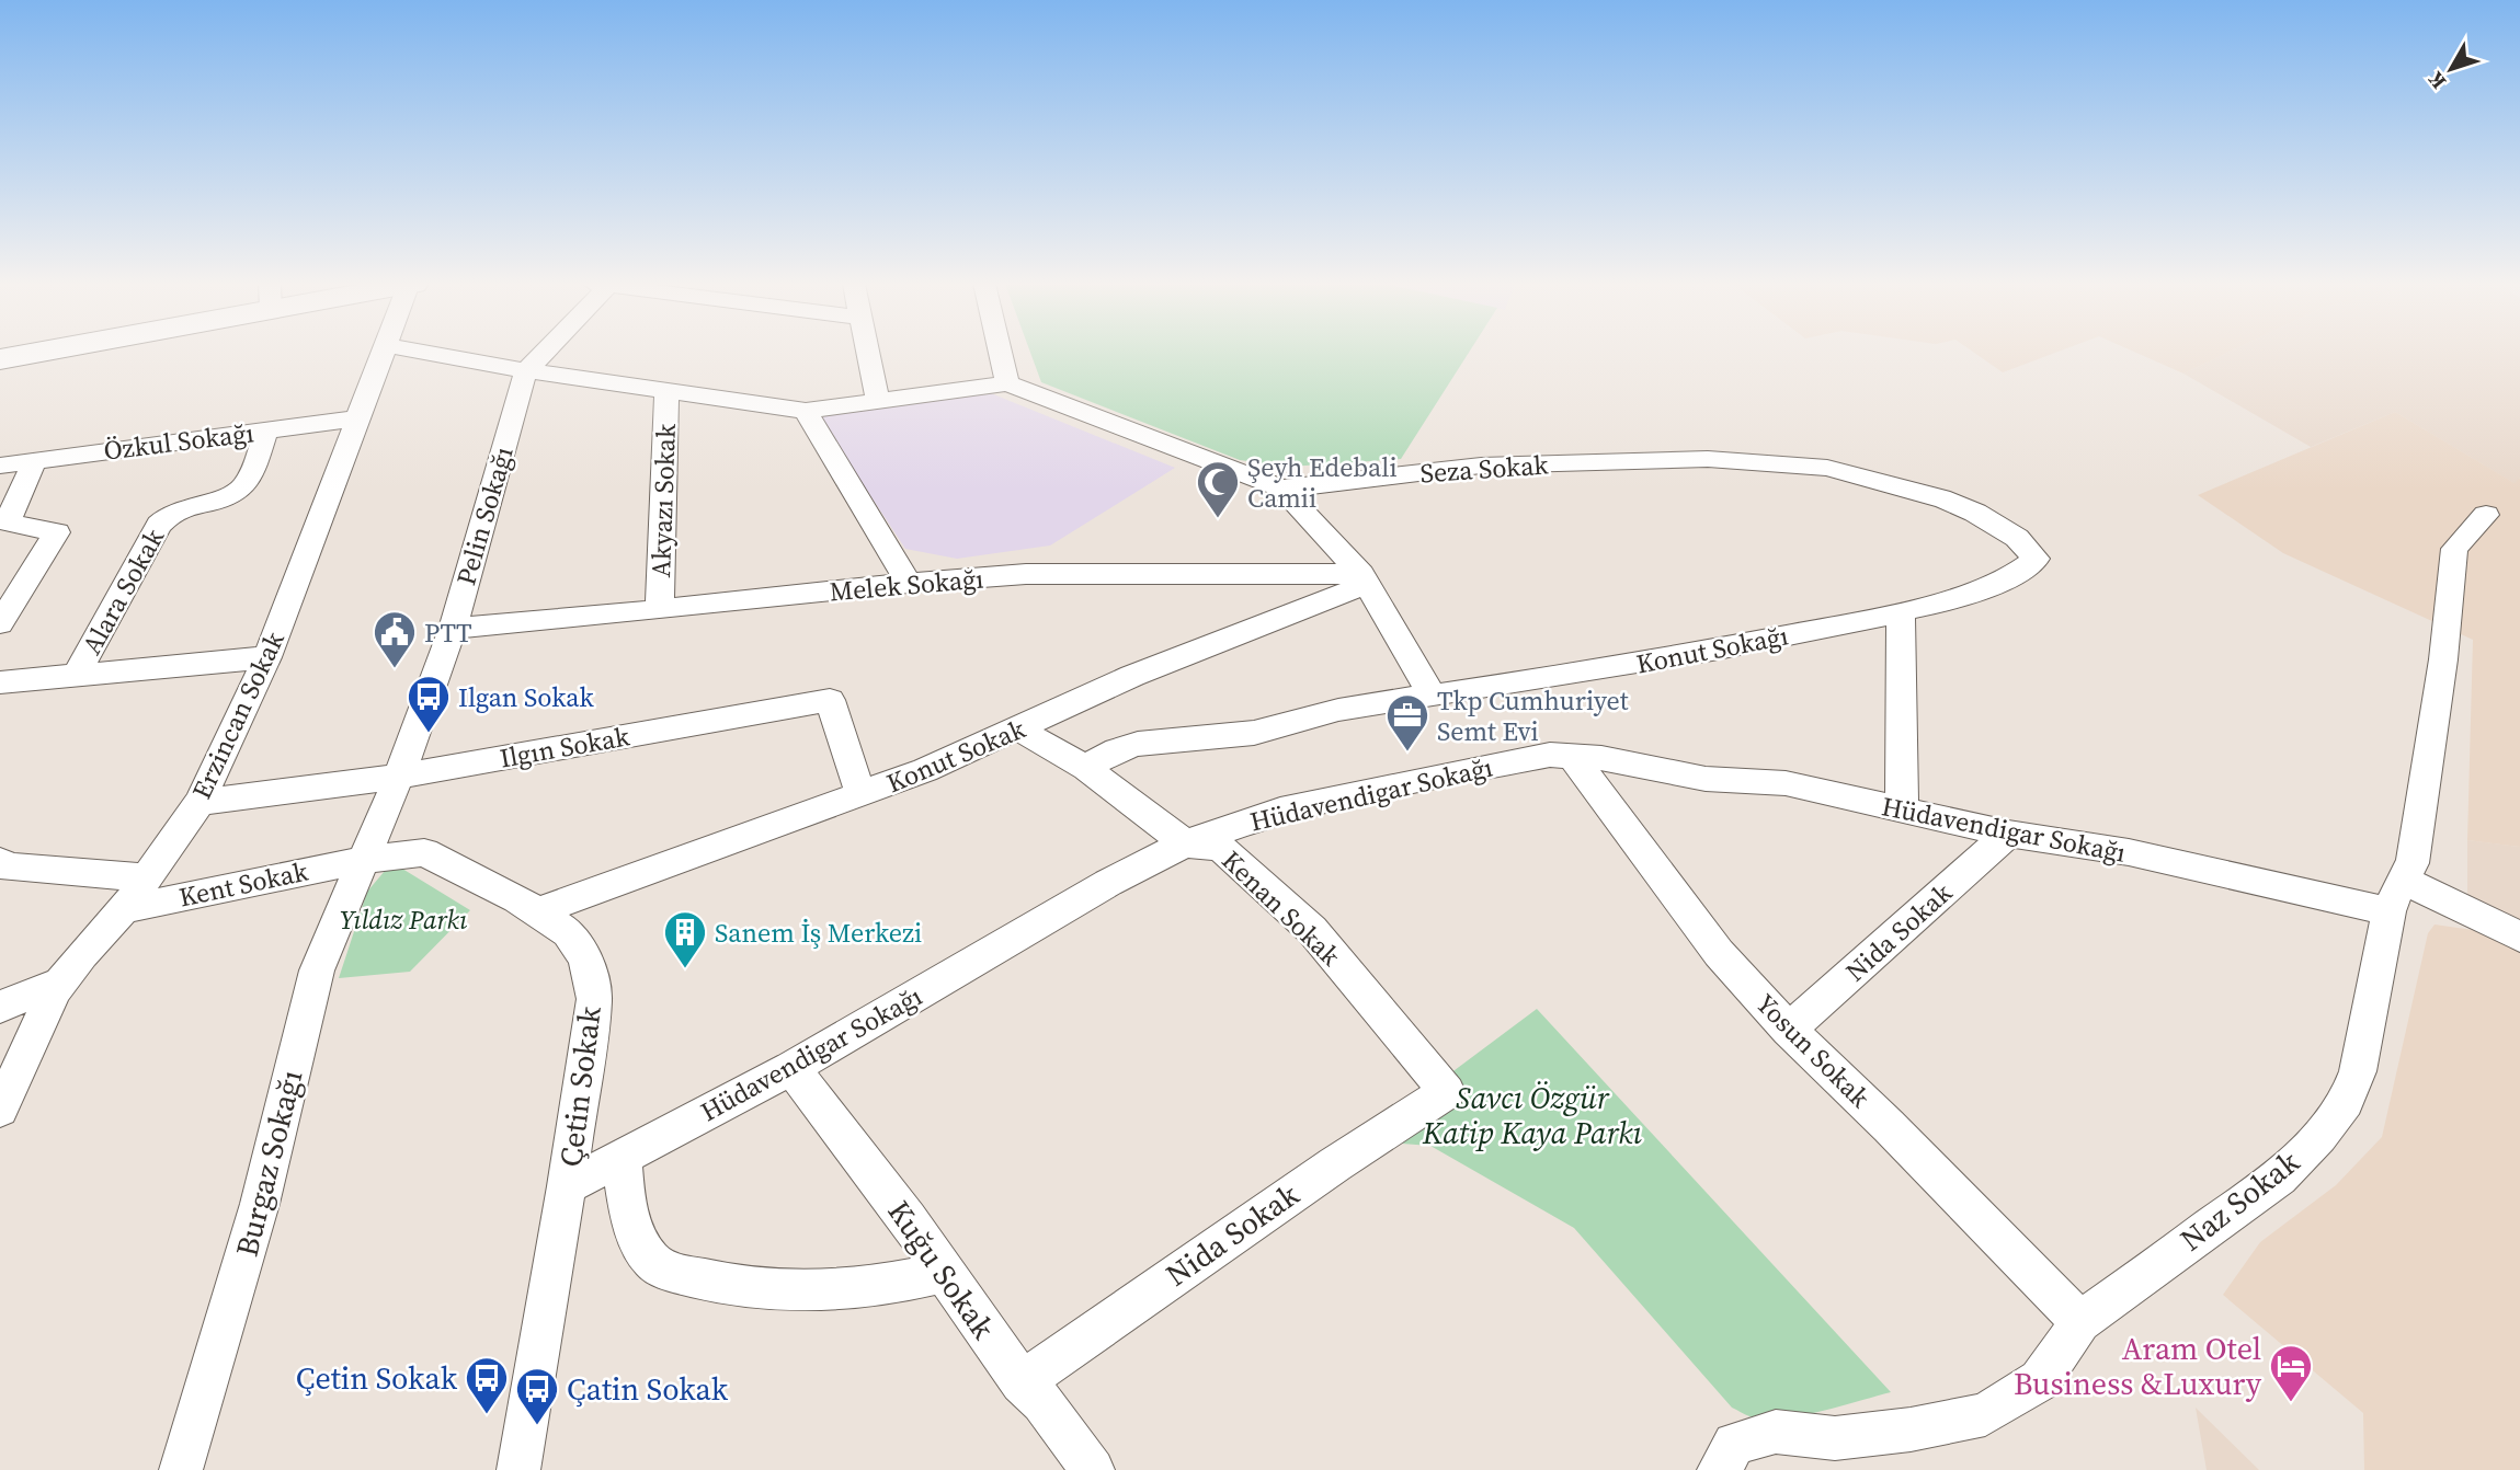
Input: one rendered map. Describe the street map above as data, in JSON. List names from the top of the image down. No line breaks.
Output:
{"streets":{"street":["Özkul Sokağı","Seza Sokak","Akyazı Sokak","Pelin Sokağı","Melek Sokağı","Alara Sokak","Konut Sokağı","Erzincan Sokak","Ilgın Sokak","Konut Sokak","Hüdavendigar Sokağı","Kent Sokak","Kenan Sokak","Nida Sokak","Yosun Sokak","Çetin Sokak","Burgaz Sokağı","Naz Sokak","Kuğu Sokak"]},"crossings":[["Özkul Sokağı","Alara Sokak"],["Özkul Sokağı","Erzincan Sokak"],["Seza Sokak","Konut Sokağı"],["Akyazı Sokak","Melek Sokağı"],["Pelin Sokağı","Melek Sokağı"],["Pelin Sokağı","Ilgın Sokak"],["Pelin Sokağı","Kent Sokak"],["Pelin Sokağı","Çetin Sokak"],["Pelin Sokağı","Burgaz Sokağı"],["Melek Sokağı","Konut Sokak"],["Konut Sokağı","Kenan Sokak"],["Erzincan Sokak","Ilgın Sokak"],["Erzincan Sokak","Kent Sokak"],["Ilgın Sokak","Konut Sokak"],["Konut Sokak","Kenan Sokak"],["Konut Sokak","Çetin Sokak"],["Hüdavendigar Sokağı","Kenan Sokak"],["Hüdavendigar Sokağı","Nida Sokak"],["Hüdavendigar Sokağı","Yosun Sokak"],["Hüdavendigar Sokağı","Çetin Sokak"],["Hüdavendigar Sokağı","Naz Sokak"],["Hüdavendigar Sokağı","Kuğu Sokak"],["Kent Sokak","Çetin Sokak"],["Kent Sokak","Burgaz Sokağı"],["Kenan Sokak","Nida Sokak"],["Nida Sokak","Yosun Sokak"],["Nida Sokak","Kuğu Sokak"],["Yosun Sokak","Naz Sokak"],["Çetin Sokak","Burgaz Sokağı"]],"parks":["Yıldız Parkı","Savcı Özgür Katip Kaya Parkı"],"places":{"mosque":["Şeyh Edebali Camii"],"public building":["PTT"],"bus stop":["Ilgan Sokak","Çeti̇n Sokak","Çatin Sokak"],"office":["Tkp Cumhuriyet Semt Evi"],"building":["Sanem İş Merkezi"],"hotel":["Aram Otel Business &Luxury"]},"north":"bottom left"}
